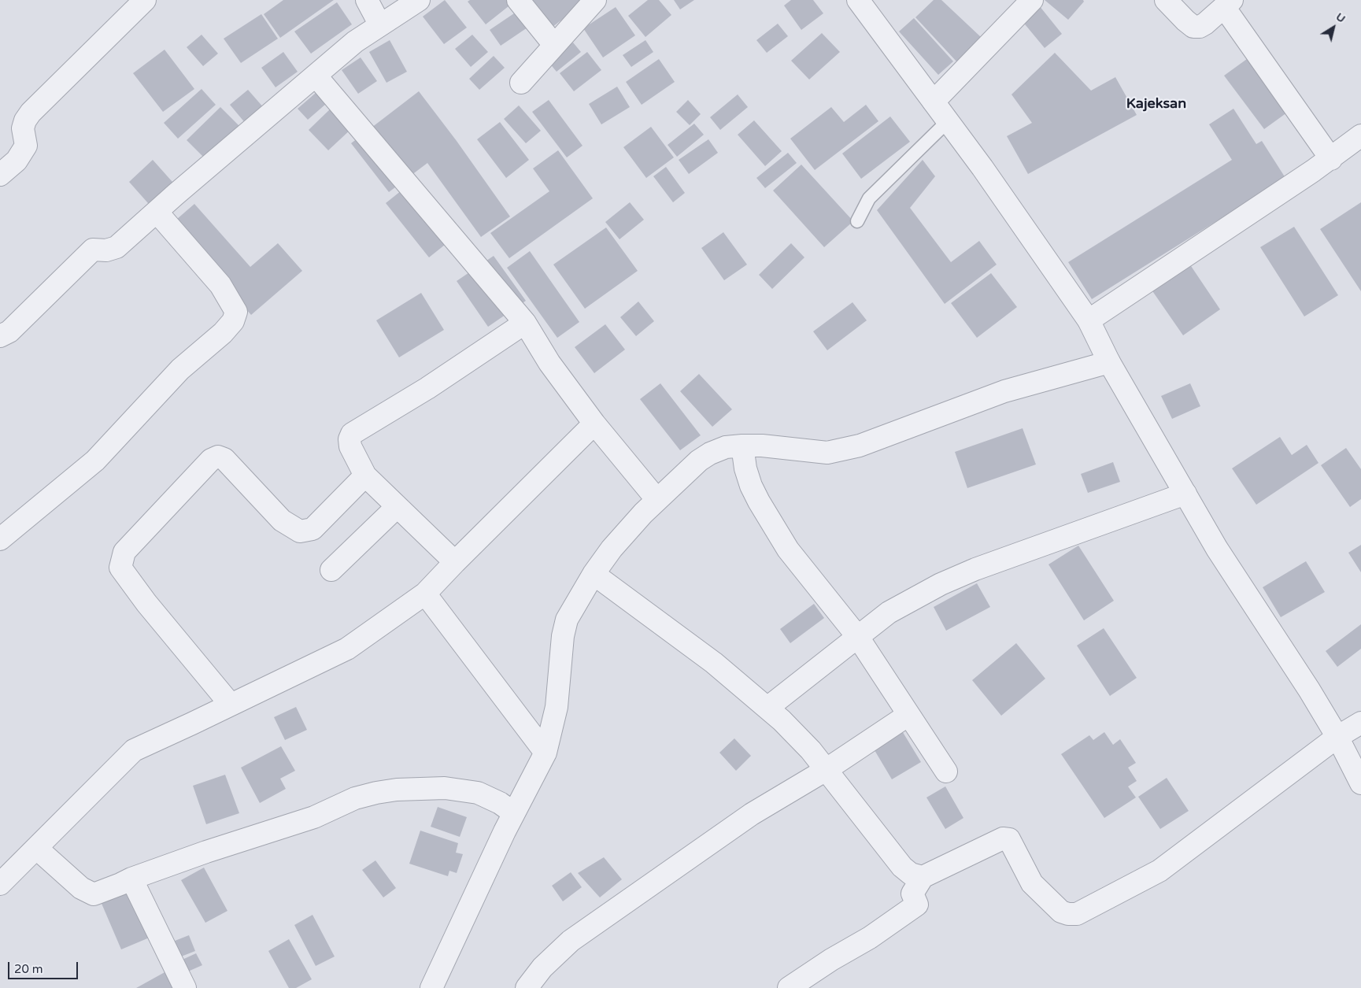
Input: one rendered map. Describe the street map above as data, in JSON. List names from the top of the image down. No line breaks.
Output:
{"districts":["Kajeksan"],"scale_bar":"20 m","north":"top right"}
